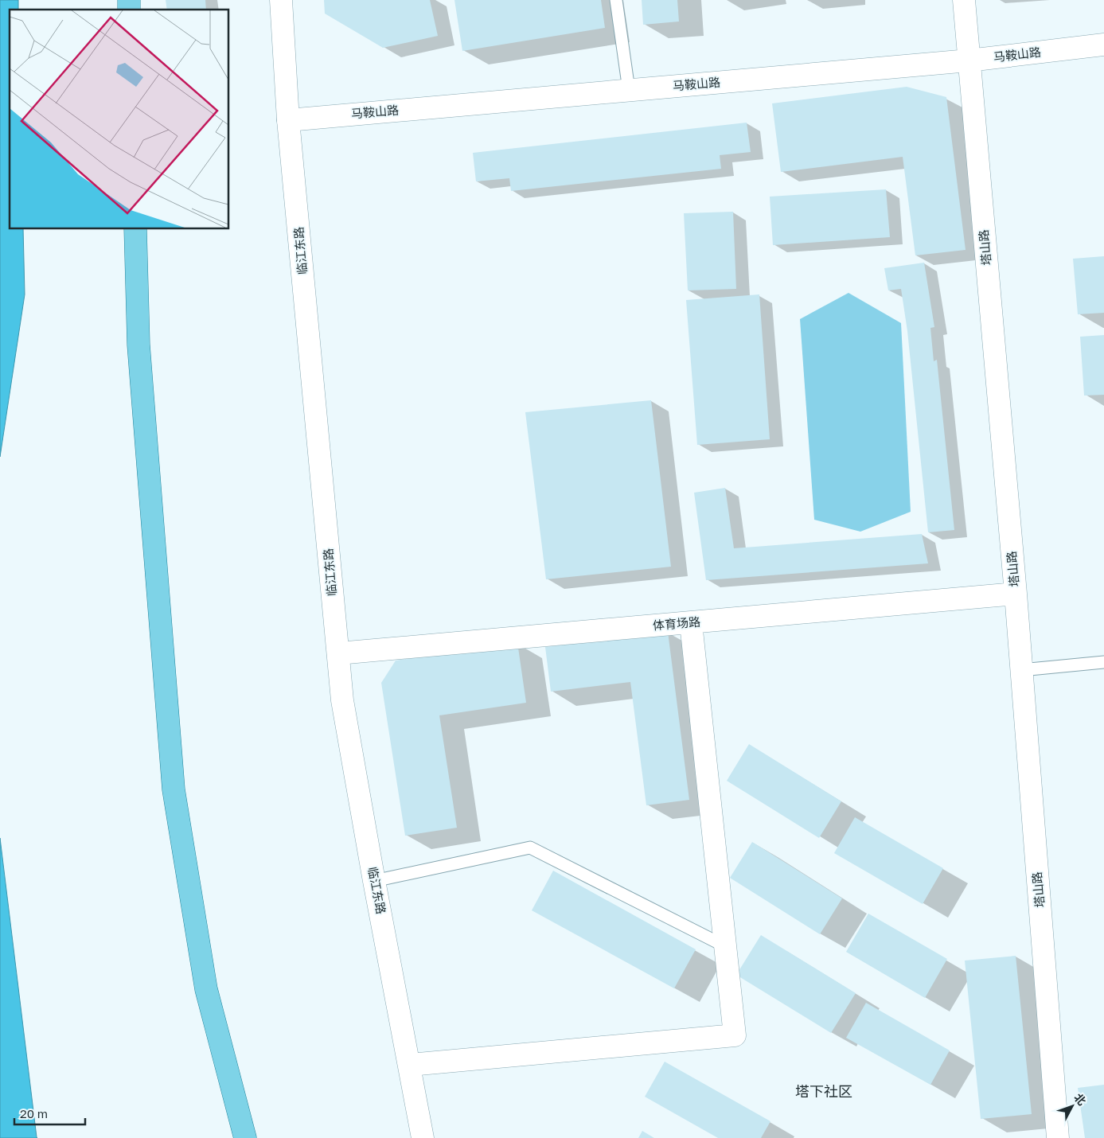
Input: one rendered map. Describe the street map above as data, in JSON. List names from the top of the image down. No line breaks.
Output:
{"streets":{"street":["马鞍山路","塔山路","临江东路","体育场路"]},"crossings":[["马鞍山路","塔山路"],["马鞍山路","临江东路"],["塔山路","体育场路"],["临江东路","体育场路"]],"districts":["塔下社区"],"scale_bar":"20 m","north":"top right"}
